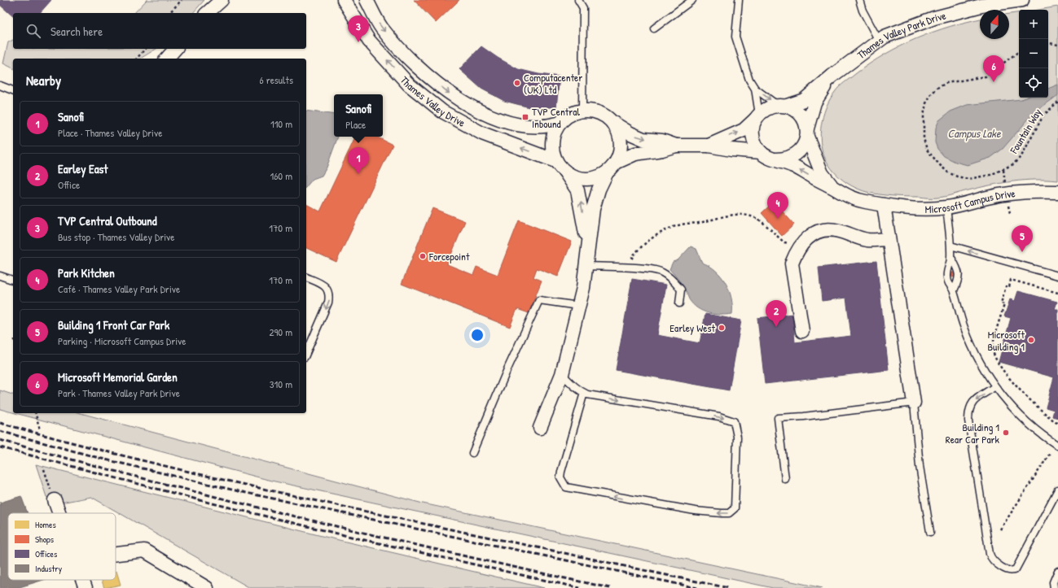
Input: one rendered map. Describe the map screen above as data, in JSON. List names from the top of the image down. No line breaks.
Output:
{"streets":{"street":["Thames Valley Park Drive","Thames Valley Drive","Microsoft Campus Drive"],"path":["Fountain Way"]},"crossings":[["Thames Valley Park Drive","Microsoft Campus Drive"]],"water":["Campus Lake"],"places":{"other":["Computacenter (UK) Ltd","Forcepoint","Earley West","Microsoft Building 1","Building 1 Rear Car Park"],"transit":["TVP Central Inbound"]},"legend":["Homes","Shops","Offices","Industry"],"north":"top","page":{"map_buttons":["+","−"],"search":"Search here","pins":["3","6","1","4","5","2"],"heading":["Nearby","6 results"],"popup":["Sanofi","Place"],"list":[{"mark":"1","name":"Sanofi","note":"Place · Thames Valley Drive","value":"110 m"},{"mark":"2","name":"Earley East","note":"Office","value":"160 m"},{"mark":"3","name":"TVP Central Outbound","note":"Bus stop · Thames Valley Drive","value":"170 m"},{"mark":"4","name":"Park Kitchen","note":"Café · Thames Valley Park Drive","value":"170 m"},{"mark":"5","name":"Building 1 Front Car Park","note":"Parking · Microsoft Campus Drive","value":"290 m"},{"mark":"6","name":"Microsoft Memorial Garden","note":"Park · Thames Valley Park Drive","value":"310 m"}]}}
